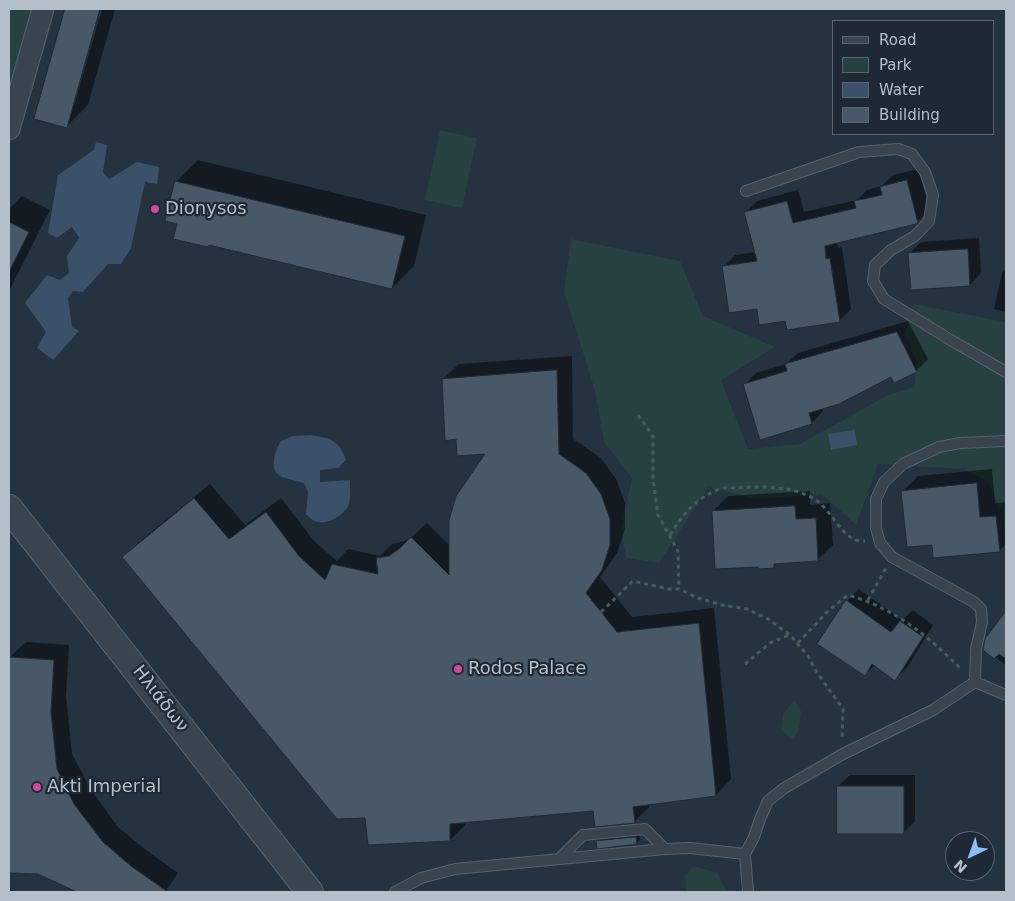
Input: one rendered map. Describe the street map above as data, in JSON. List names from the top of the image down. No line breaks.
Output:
{"streets":{"street":["Ηλιάδων"]},"places":["Dionysos","Rodos Palace","Akti Imperial"],"legend":["Road","Park","Water","Building"],"north":"bottom left"}
